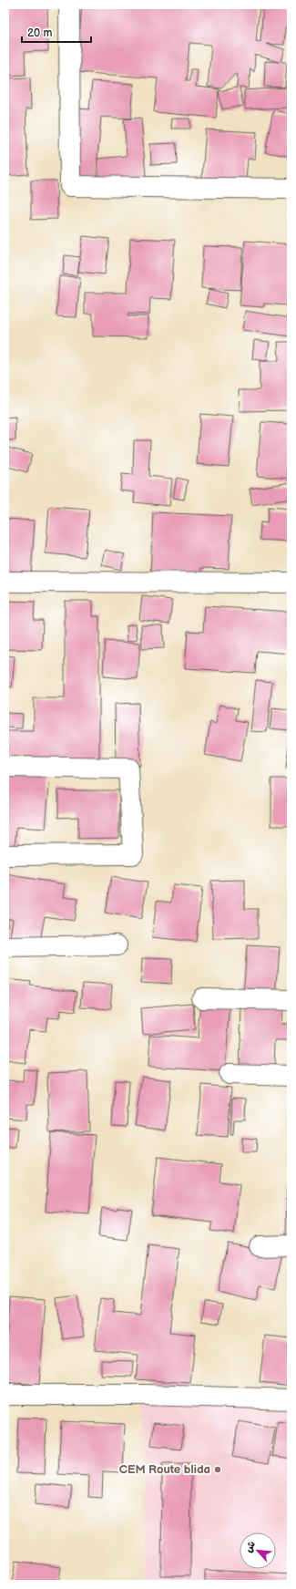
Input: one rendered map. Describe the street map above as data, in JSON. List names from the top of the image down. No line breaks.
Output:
{"places":["CEM Route blida"],"scale_bar":"20 m","north":"top left"}
